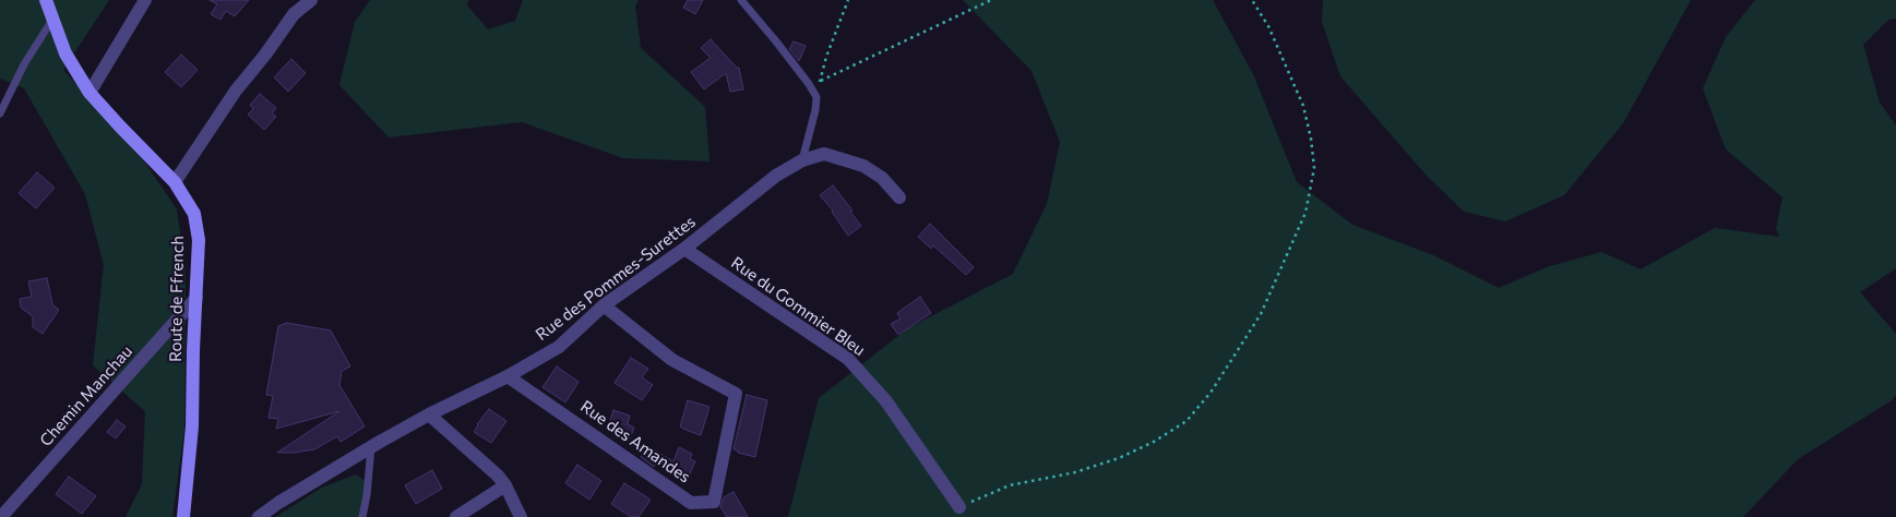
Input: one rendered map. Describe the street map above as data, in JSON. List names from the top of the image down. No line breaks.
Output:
{"streets":{"main road":["Route de Ffrench"],"street":["Rue des Pommes-Surettes","Rue du Gommier Bleu","Chemin Manchau","Rue des Amandes"]},"crossings":[["Rue des Pommes-Surettes","Rue du Gommier Bleu"],["Rue des Pommes-Surettes","Rue des Amandes"],["Route de Ffrench","Chemin Manchau"]]}
